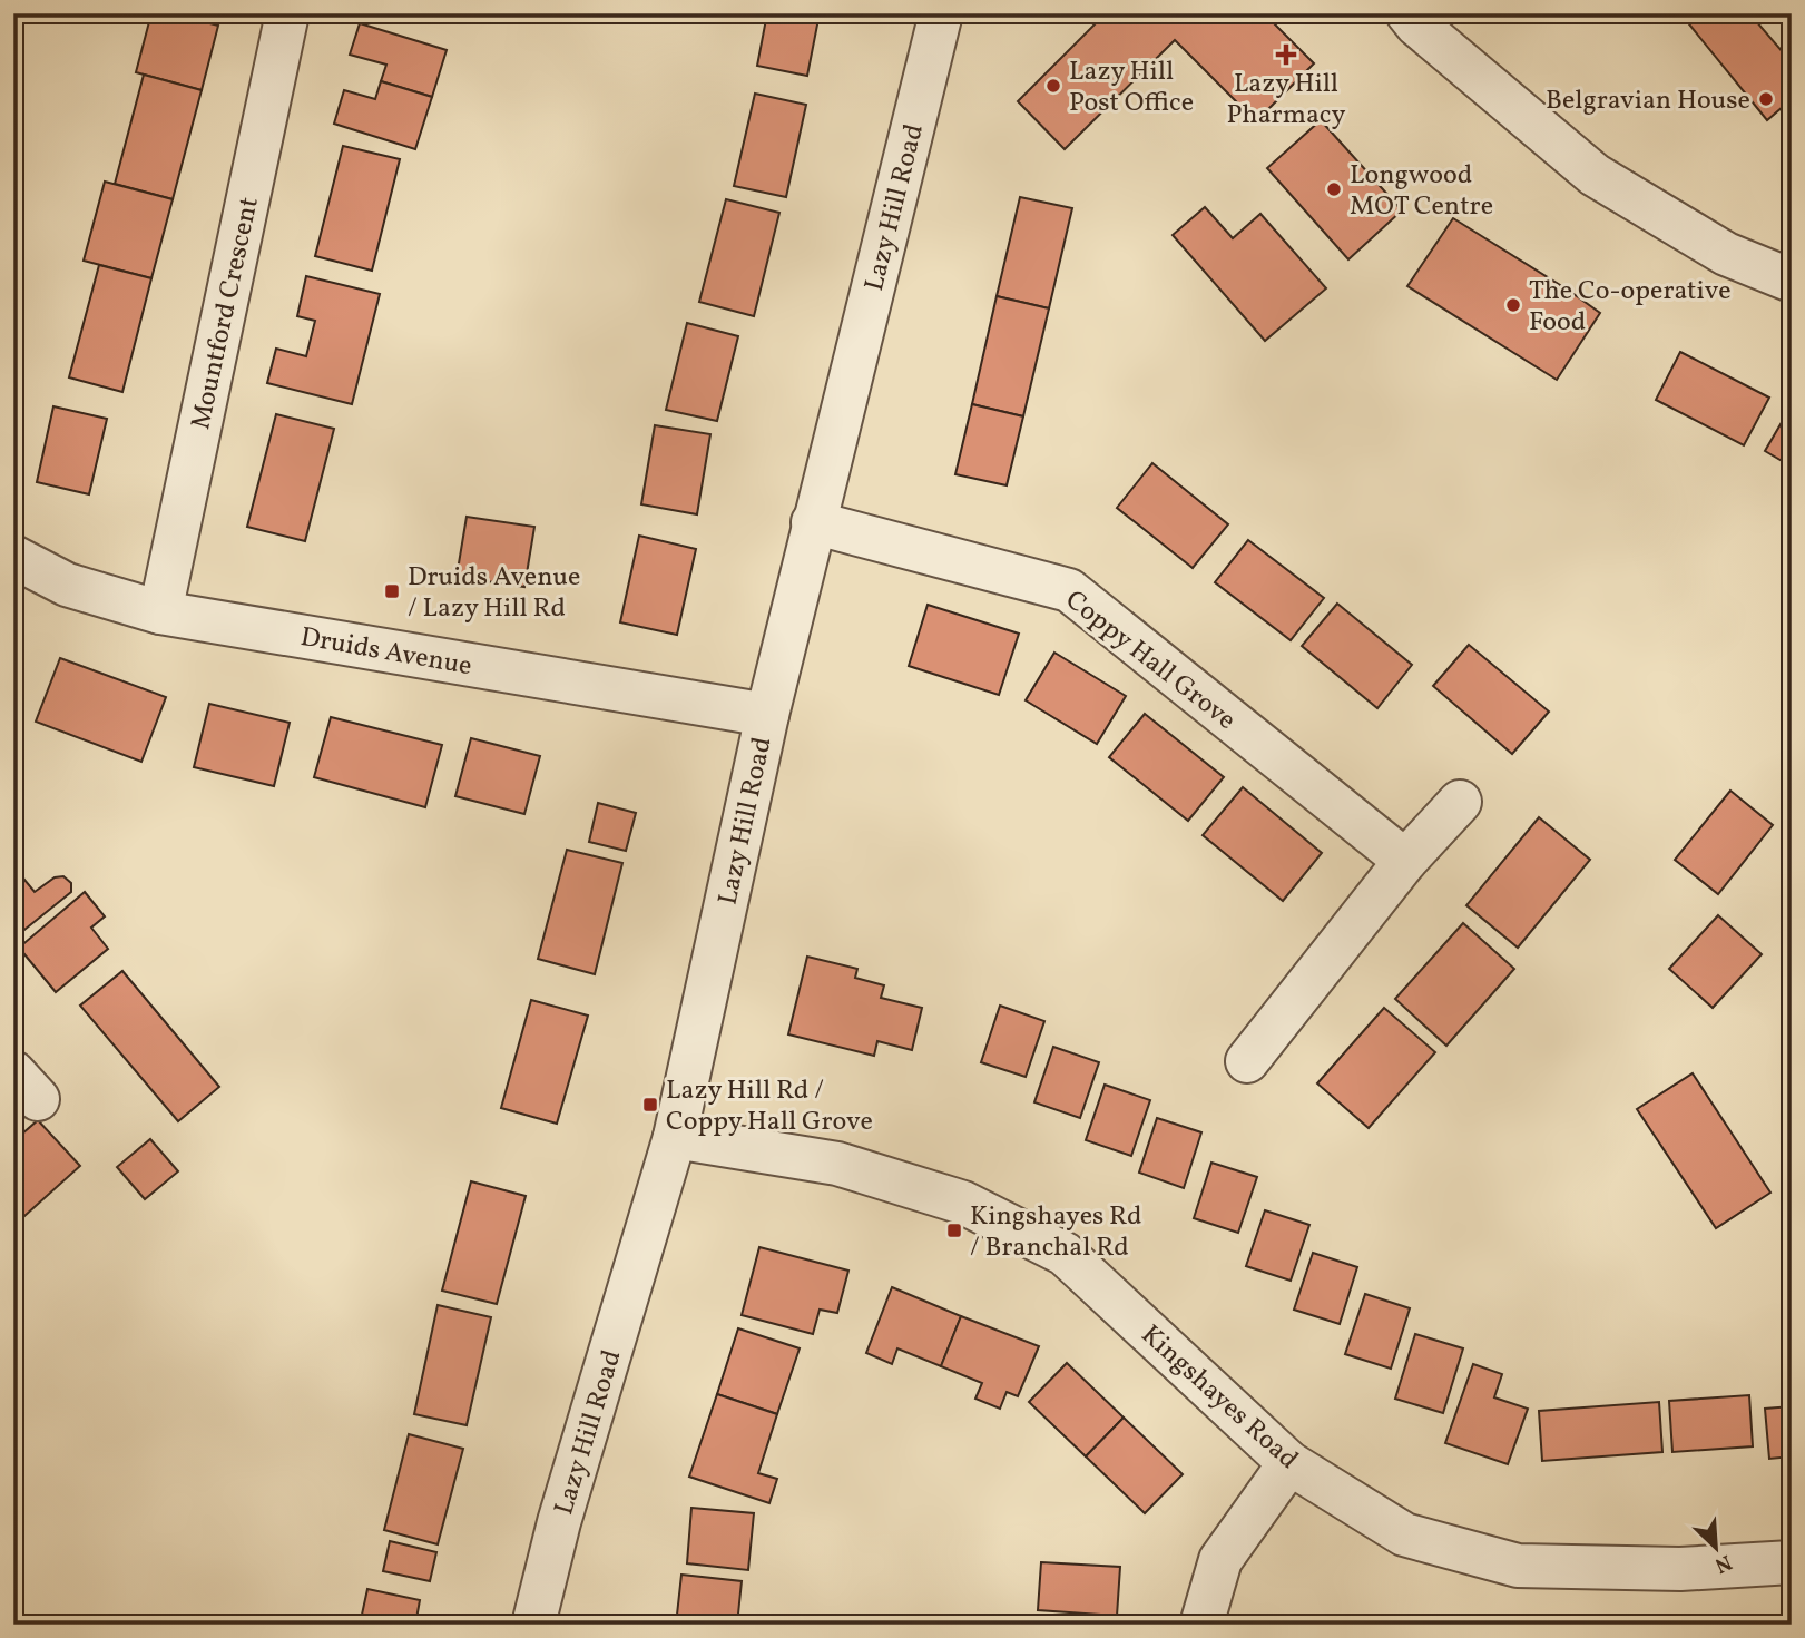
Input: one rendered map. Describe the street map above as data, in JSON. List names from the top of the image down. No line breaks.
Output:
{"streets":{"street":["Lazy Hill Road","Mountford Crescent","Druids Avenue","Coppy Hall Grove","Kingshayes Road"]},"crossings":[["Lazy Hill Road","Druids Avenue"],["Lazy Hill Road","Coppy Hall Grove"],["Lazy Hill Road","Kingshayes Road"],["Mountford Crescent","Druids Avenue"]],"places":{"health":["Lazy Hill Pharmacy"],"other":["Lazy Hill Post Office","Belgravian House","Longwood MOT Centre","The Co-operative Food"],"transit":["Druids Avenue / Lazy Hill Rd","Lazy Hill Rd / Coppy Hall Grove","Kingshayes Rd / Branchal Rd"]},"north":"bottom right"}
